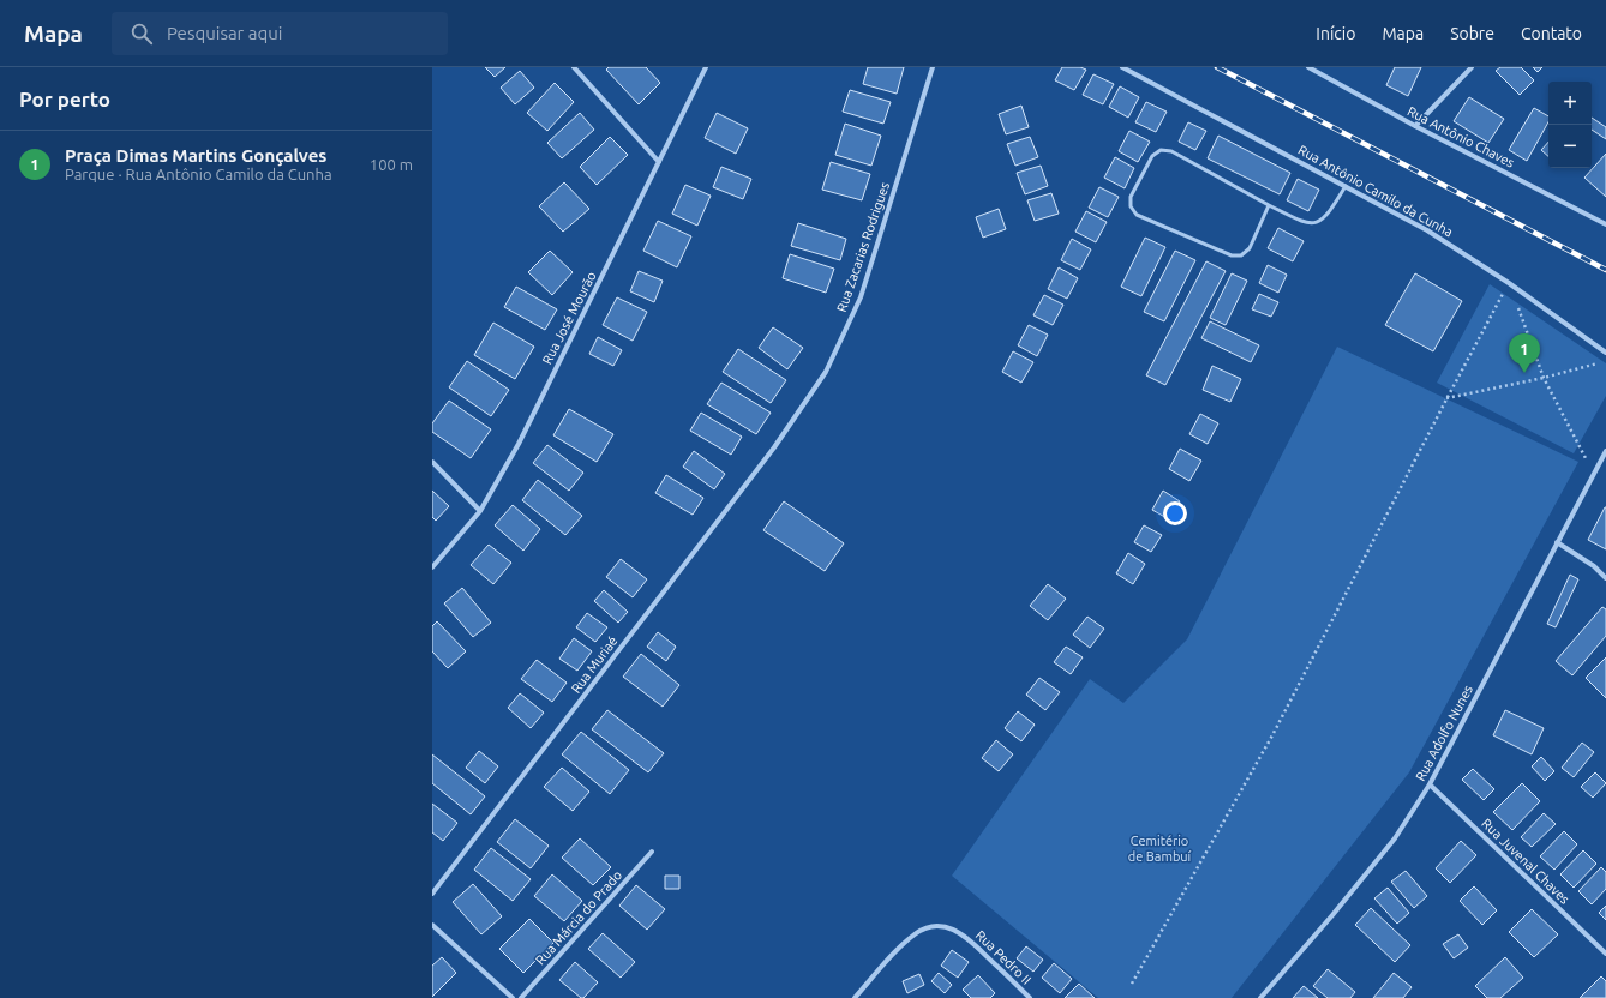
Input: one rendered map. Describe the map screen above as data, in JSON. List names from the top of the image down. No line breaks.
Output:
{"streets":{"street":["Rua Antônio Chaves","Rua Antônio Camilo da Cunha","Rua Zacarias Rodrigues","Rua José Mourão","Rua Muriaé","Rua Adolfo Nunes","Rua Juvenal Chaves","Rua Márcia do Prado","Rua Pedro II"]},"crossings":[["Rua Zacarias Rodrigues","Rua Muriaé"],["Rua Adolfo Nunes","Rua Juvenal Chaves"]],"parks":["Cemitério de Bambuí"],"page":{"header":"Mapa","search":"Pesquisar aqui","nav":["Início","Mapa","Sobre","Contato"],"heading":"Por perto","map_buttons":["+","−"],"list":[{"mark":"1","name":"Praça Dimas Martins Gonçalves","note":"Parque · Rua Antônio Camilo da Cunha","value":"100 m"}],"pins":"1"}}
